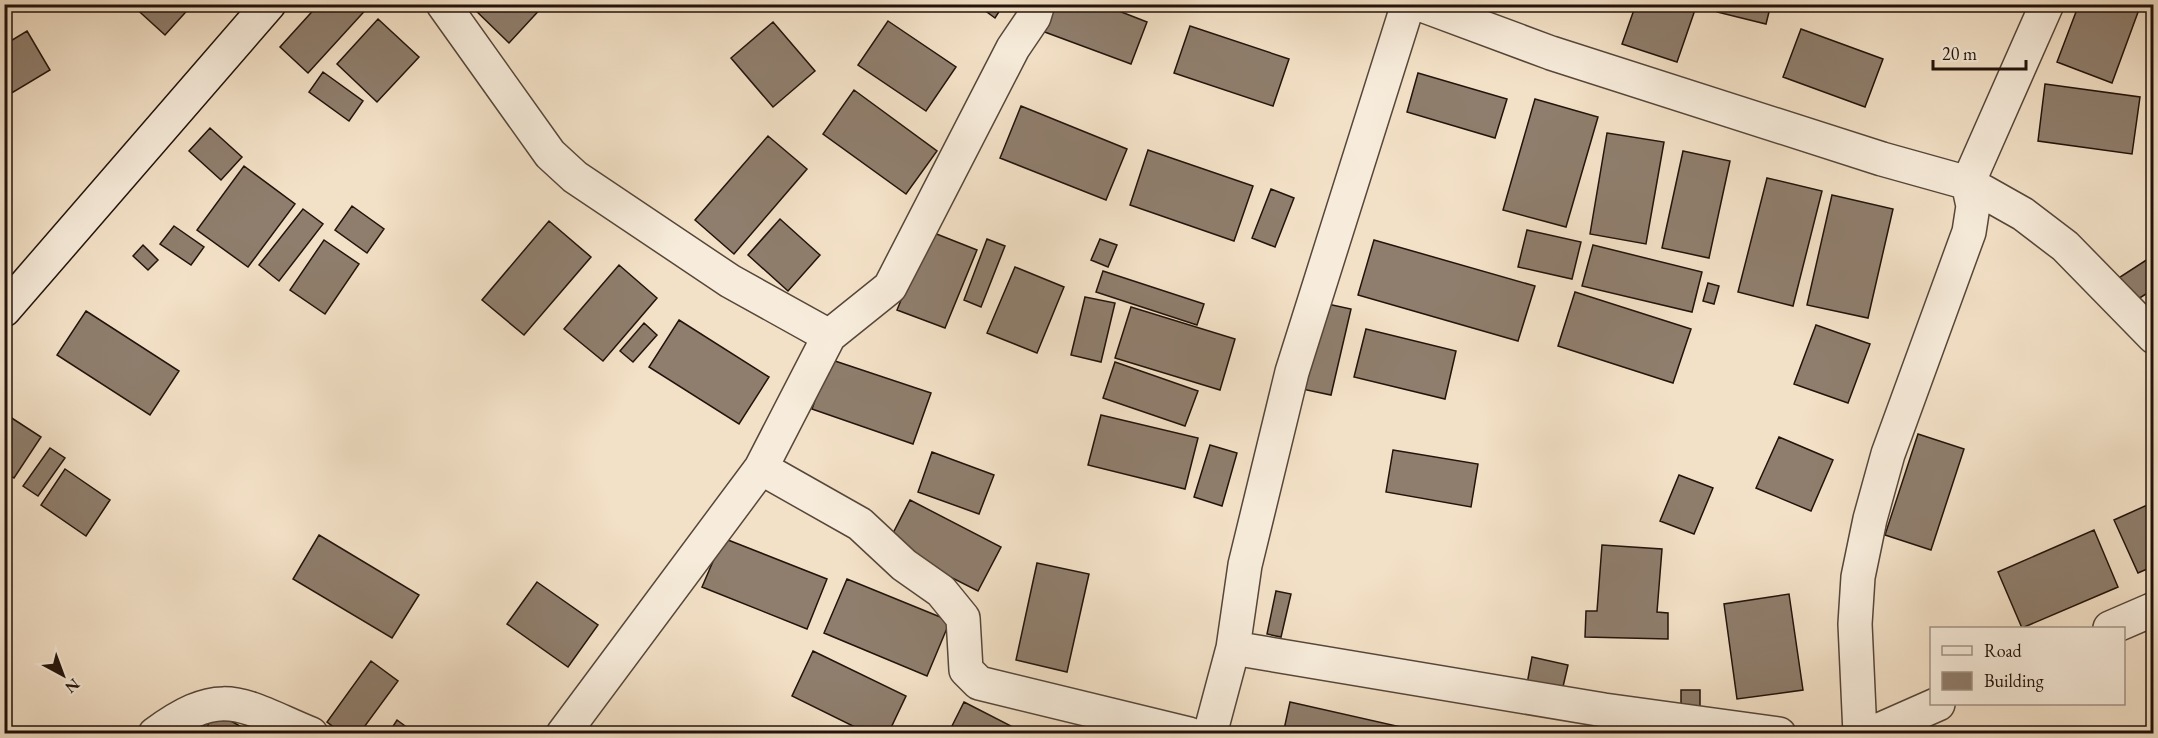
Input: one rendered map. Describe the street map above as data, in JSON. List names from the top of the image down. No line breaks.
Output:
{"legend":["Road","Building"],"scale_bar":"20 m","north":"bottom right"}
